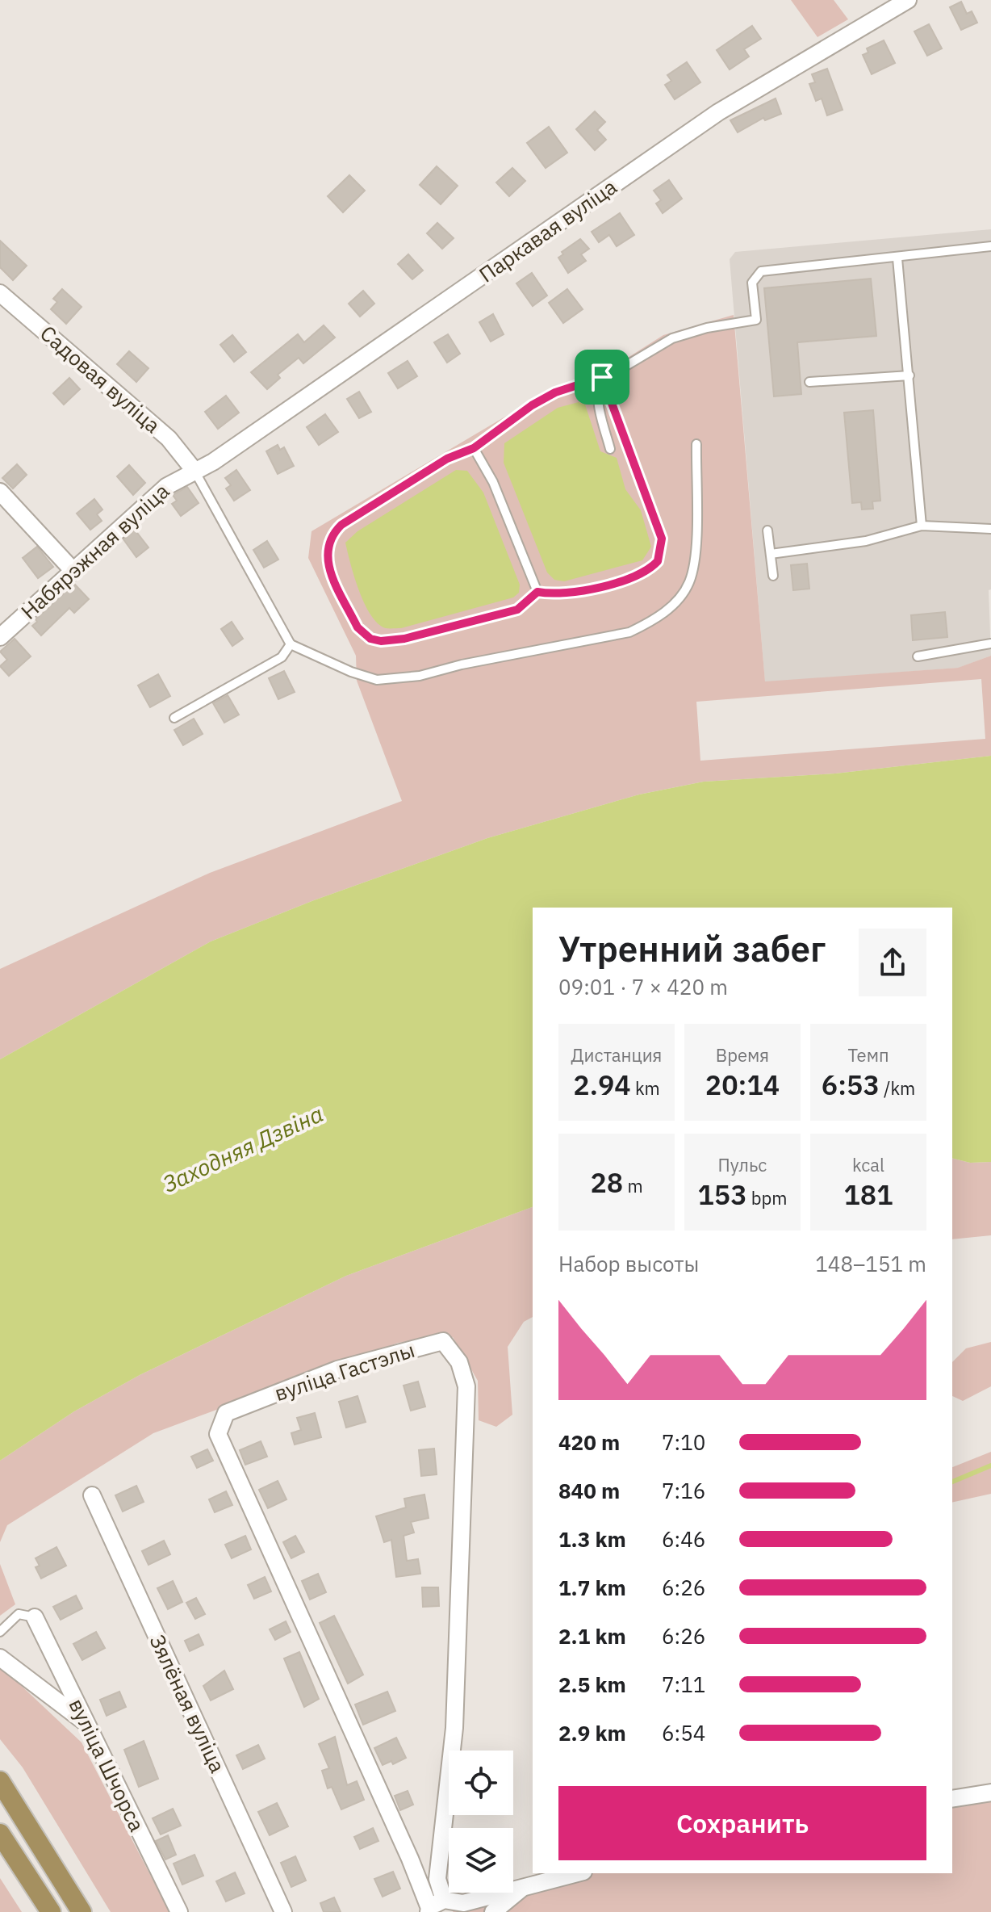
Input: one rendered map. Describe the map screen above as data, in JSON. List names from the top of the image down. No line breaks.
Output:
{"streets":{"street":["Паркавая вуліца","Садовая вуліца","Набярэжная вуліца","вуліца Гастэлы","Зялёная вуліца","вуліца Шчорса"]},"crossings":[["Паркавая вуліца","Садовая вуліца"],["Паркавая вуліца","Набярэжная вуліца"],["Садовая вуліца","Набярэжная вуліца"]],"water":["Заходняя Дзвіна"],"page":{"heading":["Утренний забег","09:01 · 7 × 420 m"],"stats":[["Дистанция","2.94 km"],["Время","20:14"],["Темп","6:53 /km"],["28 m"],["Пульс","153 bpm"],["kcal","181"]],"chart":["Набор высоты","148–151 m"],"list":[{"name":"420 m","note":"7:10"},{"name":"840 m","note":"7:16"},{"name":"1.3 km","note":"6:46"},{"name":"1.7 km","note":"6:26"},{"name":"2.1 km","note":"6:26"},{"name":"2.5 km","note":"7:11"},{"name":"2.9 km","note":"6:54"}],"buttons":"Сохранить"}}
